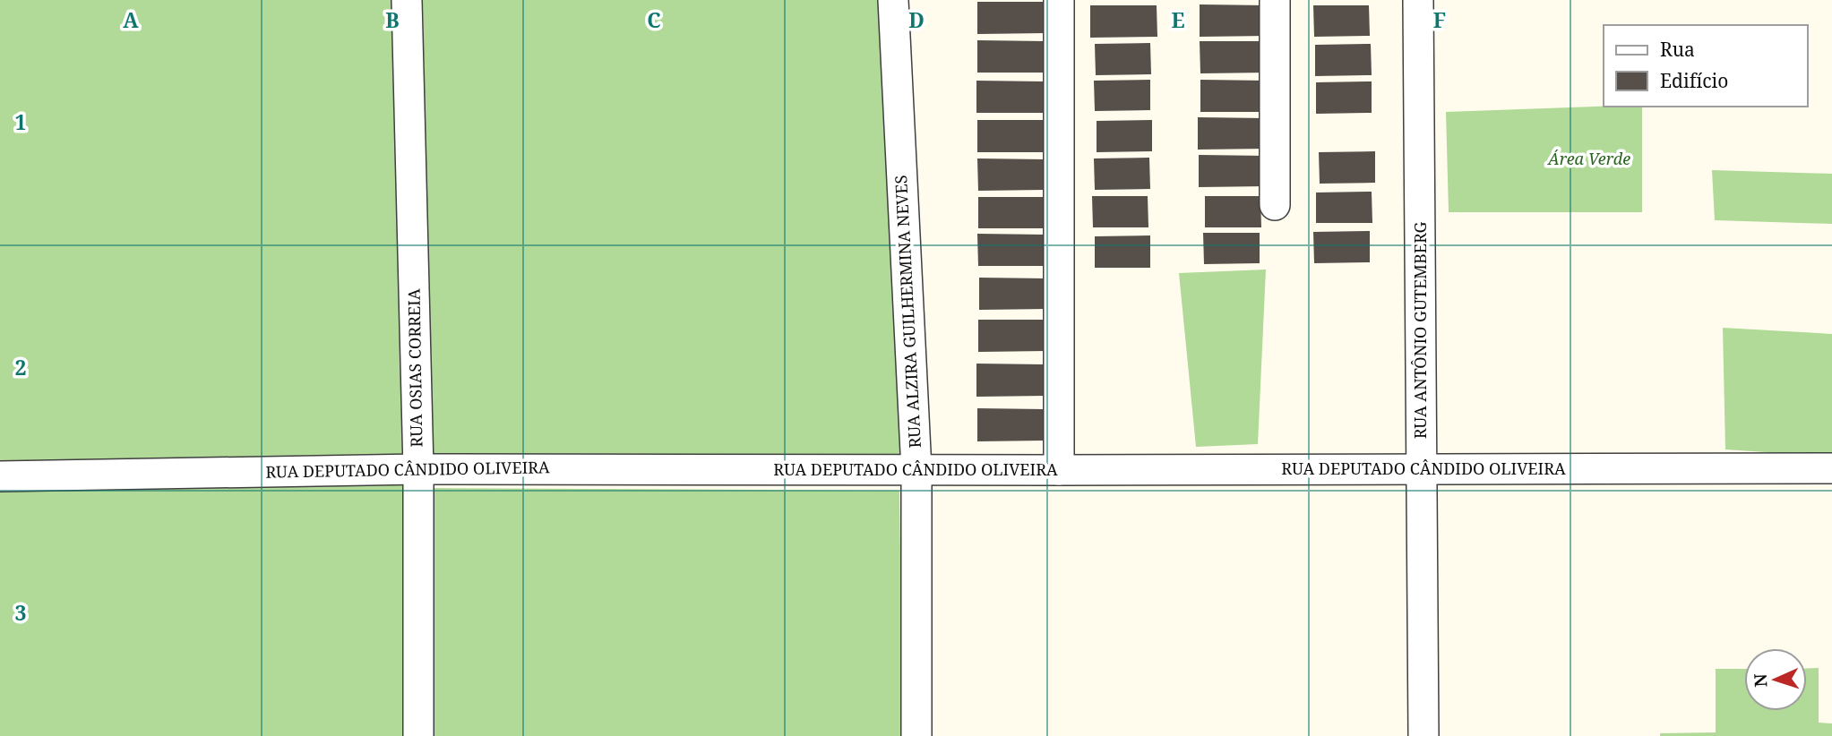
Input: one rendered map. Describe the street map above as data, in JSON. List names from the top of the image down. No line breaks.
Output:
{"streets":{"street":["RUA ALZIRA GUILHERMINA NEVES","RUA ANTÔNIO GUTEMBERG","RUA OSIAS CORREIA","RUA DEPUTADO CÂNDIDO OLIVEIRA"]},"crossings":[["RUA ALZIRA GUILHERMINA NEVES","RUA DEPUTADO CÂNDIDO OLIVEIRA"],["RUA ANTÔNIO GUTEMBERG","RUA DEPUTADO CÂNDIDO OLIVEIRA"],["RUA OSIAS CORREIA","RUA DEPUTADO CÂNDIDO OLIVEIRA"]],"parks":["Área Verde"],"legend":["Rua","Edifício"],"north":"left","grid":{"columns":["A","B","C","D","E","F"],"rows":["1","2","3"]}}
